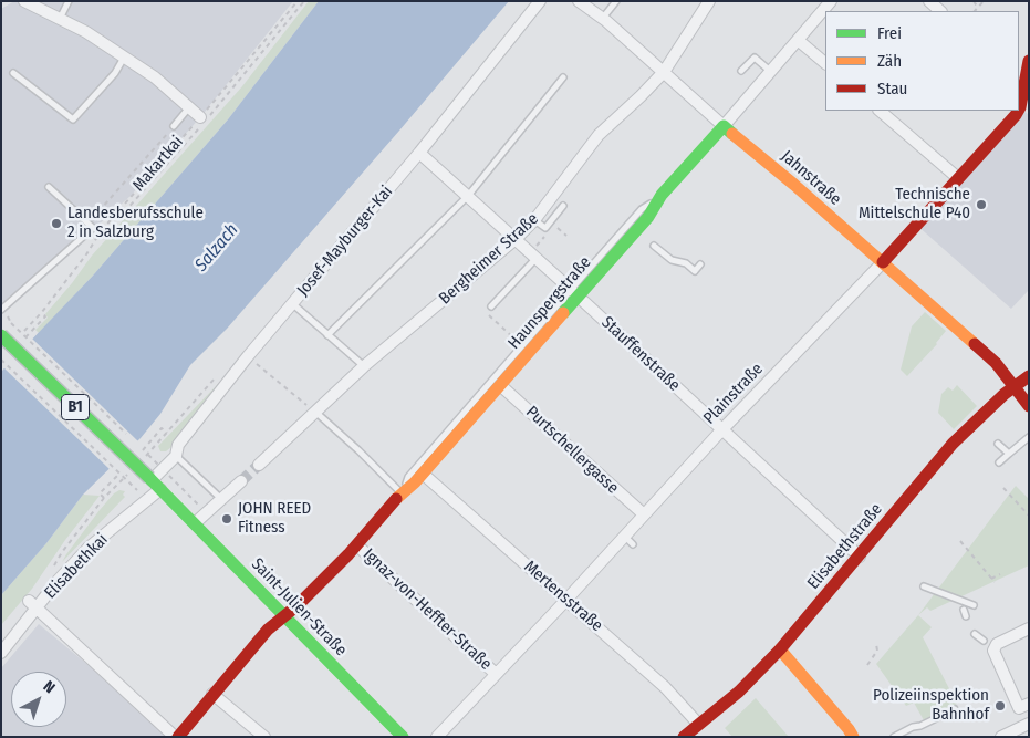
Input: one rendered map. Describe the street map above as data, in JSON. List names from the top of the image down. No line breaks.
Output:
{"streets":{"street":["Jahnstraße","Josef-Mayburger-Kai","Bergheimer Straße","Haunspergstraße","Stauffenstraße","Plainstraße","B1","Purtschellergasse","Elisabethstraße","Elisabethkai","Mertensstraße","Saint-Julien-Straße","Ignaz-von-Heffter-Straße"],"path":["Makartkai"]},"crossings":[["Jahnstraße","Bergheimer Straße"],["Jahnstraße","Haunspergstraße"],["Jahnstraße","Plainstraße"],["Jahnstraße","Elisabethstraße"],["Josef-Mayburger-Kai","Stauffenstraße"],["Josef-Mayburger-Kai","B1"],["Josef-Mayburger-Kai","Elisabethkai"],["Josef-Mayburger-Kai","Saint-Julien-Straße"],["Bergheimer Straße","Stauffenstraße"],["Haunspergstraße","Stauffenstraße"],["Haunspergstraße","Purtschellergasse"],["Haunspergstraße","Mertensstraße"],["Haunspergstraße","Saint-Julien-Straße"],["Haunspergstraße","Ignaz-von-Heffter-Straße"],["Stauffenstraße","Plainstraße"],["Stauffenstraße","Elisabethstraße"],["Plainstraße","Purtschellergasse"],["Plainstraße","Mertensstraße"],["Plainstraße","Ignaz-von-Heffter-Straße"],["B1","Elisabethkai"],["B1","Saint-Julien-Straße"],["Elisabethstraße","Mertensstraße"],["Elisabethkai","Saint-Julien-Straße"]],"water":["Salzach"],"places":["Technische Mittelschule P40","Landesberufsschule 2 in Salzburg","JOHN REED Fitness","Polizeiinspektion Bahnhof"],"legend":["Frei","Zäh","Stau"],"north":"top right"}
